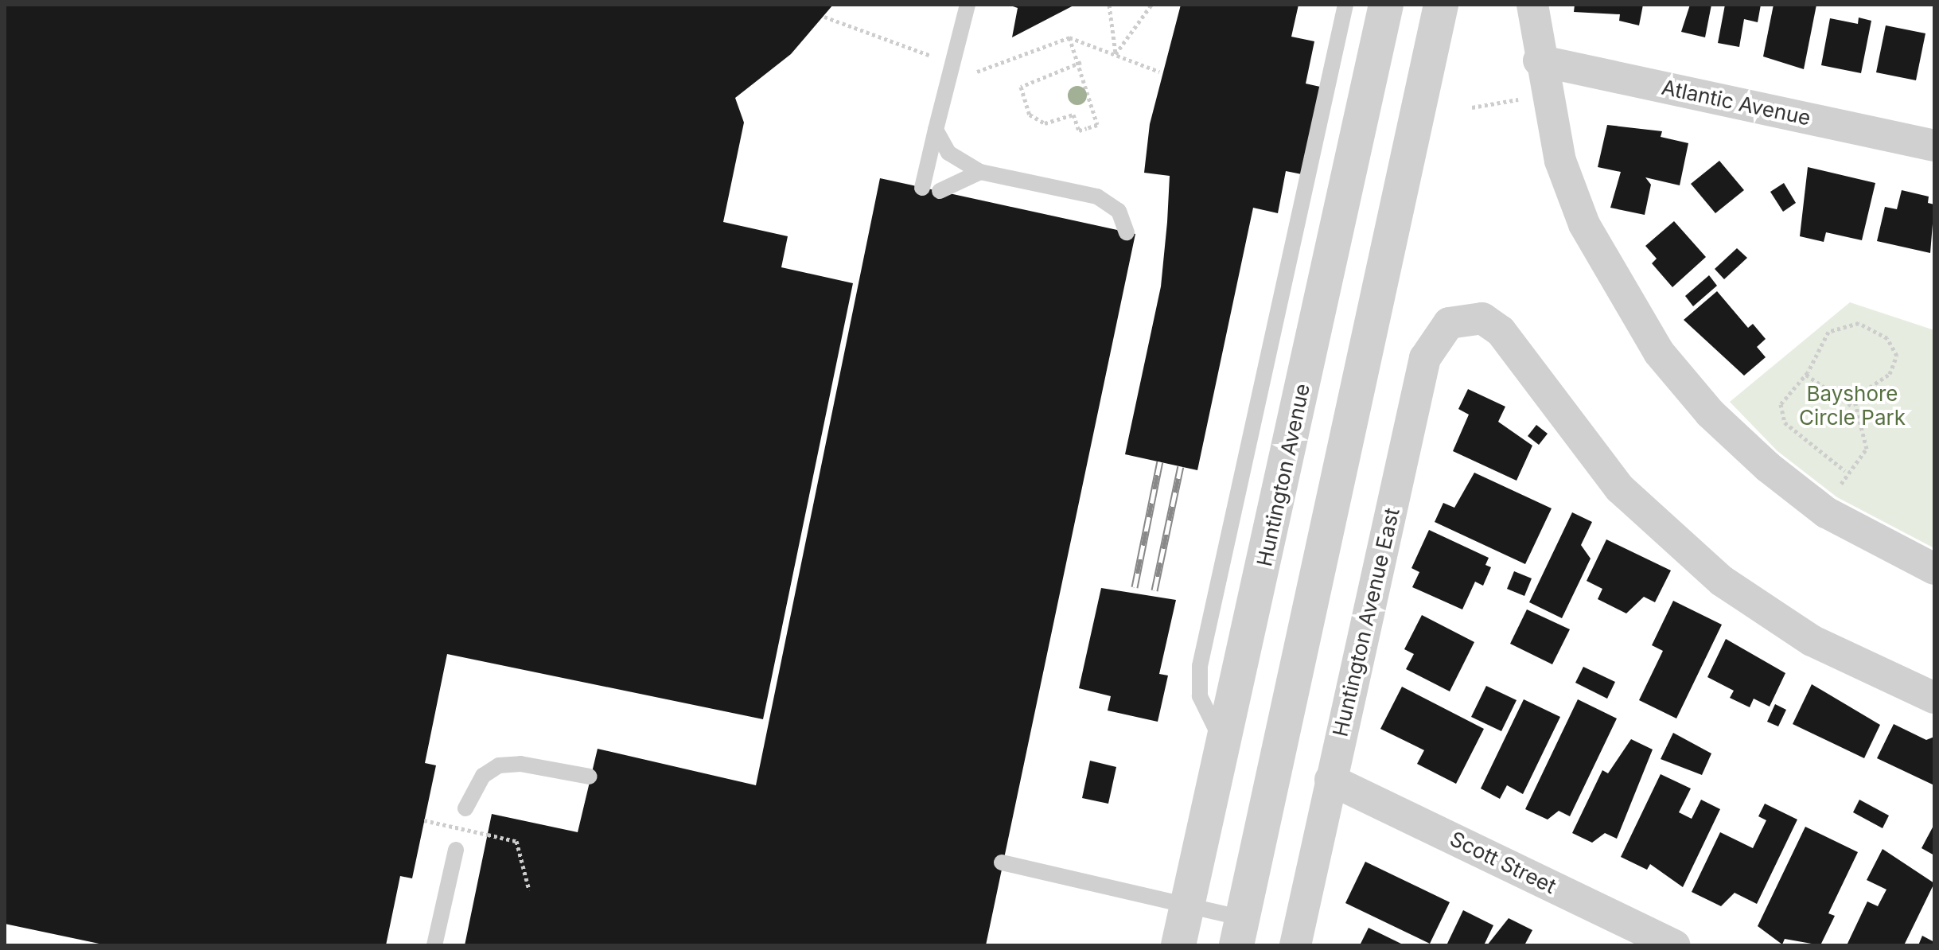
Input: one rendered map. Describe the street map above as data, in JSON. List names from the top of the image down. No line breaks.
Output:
{"streets":{"street":["Atlantic Avenue","Huntington Avenue","Huntington Avenue East","Scott Street"]},"crossings":[["Huntington Avenue East","Scott Street"]],"parks":["Bayshore Circle Park"]}
